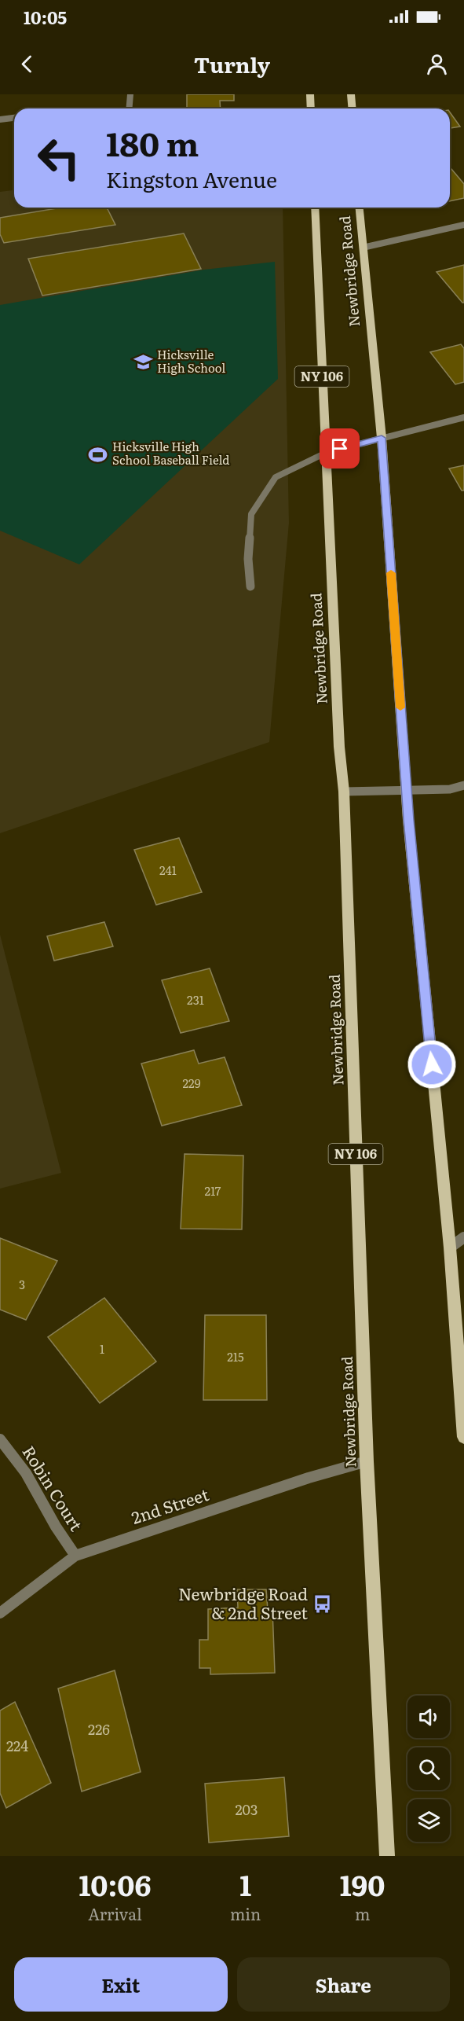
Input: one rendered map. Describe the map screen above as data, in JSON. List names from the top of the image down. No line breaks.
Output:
{"streets":{"main road":["Newbridge Road","NY 106"],"street":["Robin Court","2nd Street"]},"crossings":[["Newbridge Road","2nd Street"],["Robin Court","2nd Street"]],"places":{"school or university":["Hicksville High School"],"sports":["Hicksville High School Baseball Field"],"bus stop":["Newbridge Road & 2nd Street"]},"house_numbers":["241","231","229","217","3","1","215","226","224","203"],"page":{"status":"10:05","header":"Turnly","turn":["180 m","Kingston Avenue"],"eta":["10:06","Arrival","1","min","190","m"],"buttons":["Exit","Share"]}}
